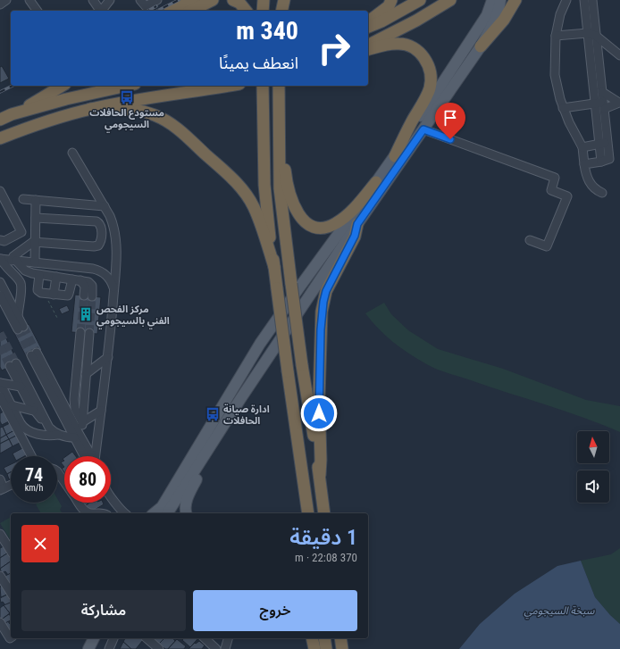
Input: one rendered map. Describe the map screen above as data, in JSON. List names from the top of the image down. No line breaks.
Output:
{"water":["سبخة السيجومي"],"places":{"bus stop":["مستودع الحافلات السيجومي","ادارة صيانة الحافلات"],"building":["مركز الفحص الفني بالسيجومي"]},"north":"top","page":{"turn":["340 m","انعطف يمينًا"],"speed":"74 km/h","limit":"80","heading":["1 دقيقة","370 m · 22:08"],"buttons":["خروج","مشاركة"]}}
